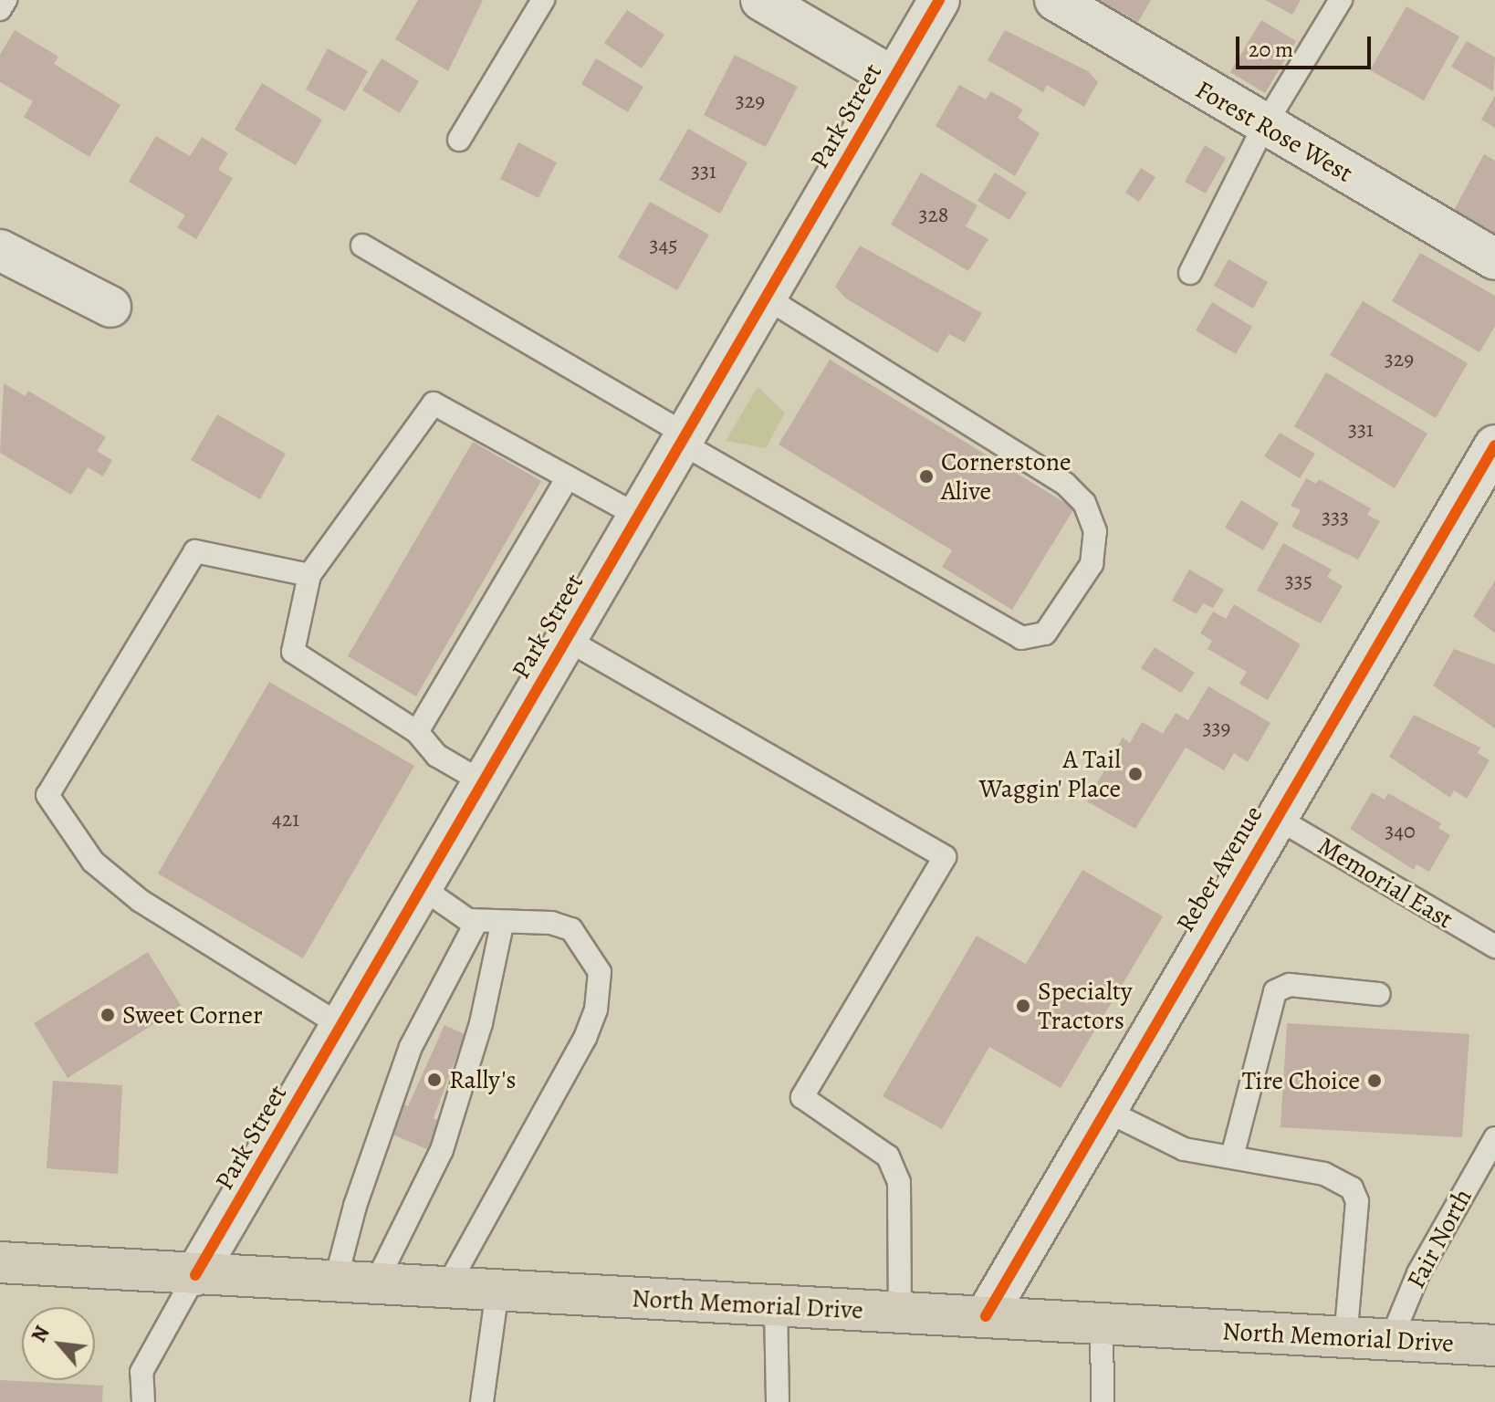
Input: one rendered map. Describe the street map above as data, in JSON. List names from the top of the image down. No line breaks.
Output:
{"streets":{"main road":["North Memorial Drive"],"street":["Park Street","Forest Rose West","Reber Avenue"],"lane":["Memorial East","Fair North"]},"crossings":[["Park Street","North Memorial Drive"],["Reber Avenue","Memorial East"],["Reber Avenue","North Memorial Drive"],["Fair North","North Memorial Drive"]],"places":["Cornerstone Alive","A Tail Waggin' Place","Specialty Tractors","Sweet Corner","Rally's","Tire Choice"],"house_numbers":["329","331","328","345","329","331","333","335","339","421","340"],"scale_bar":"20 m","north":"top left"}
